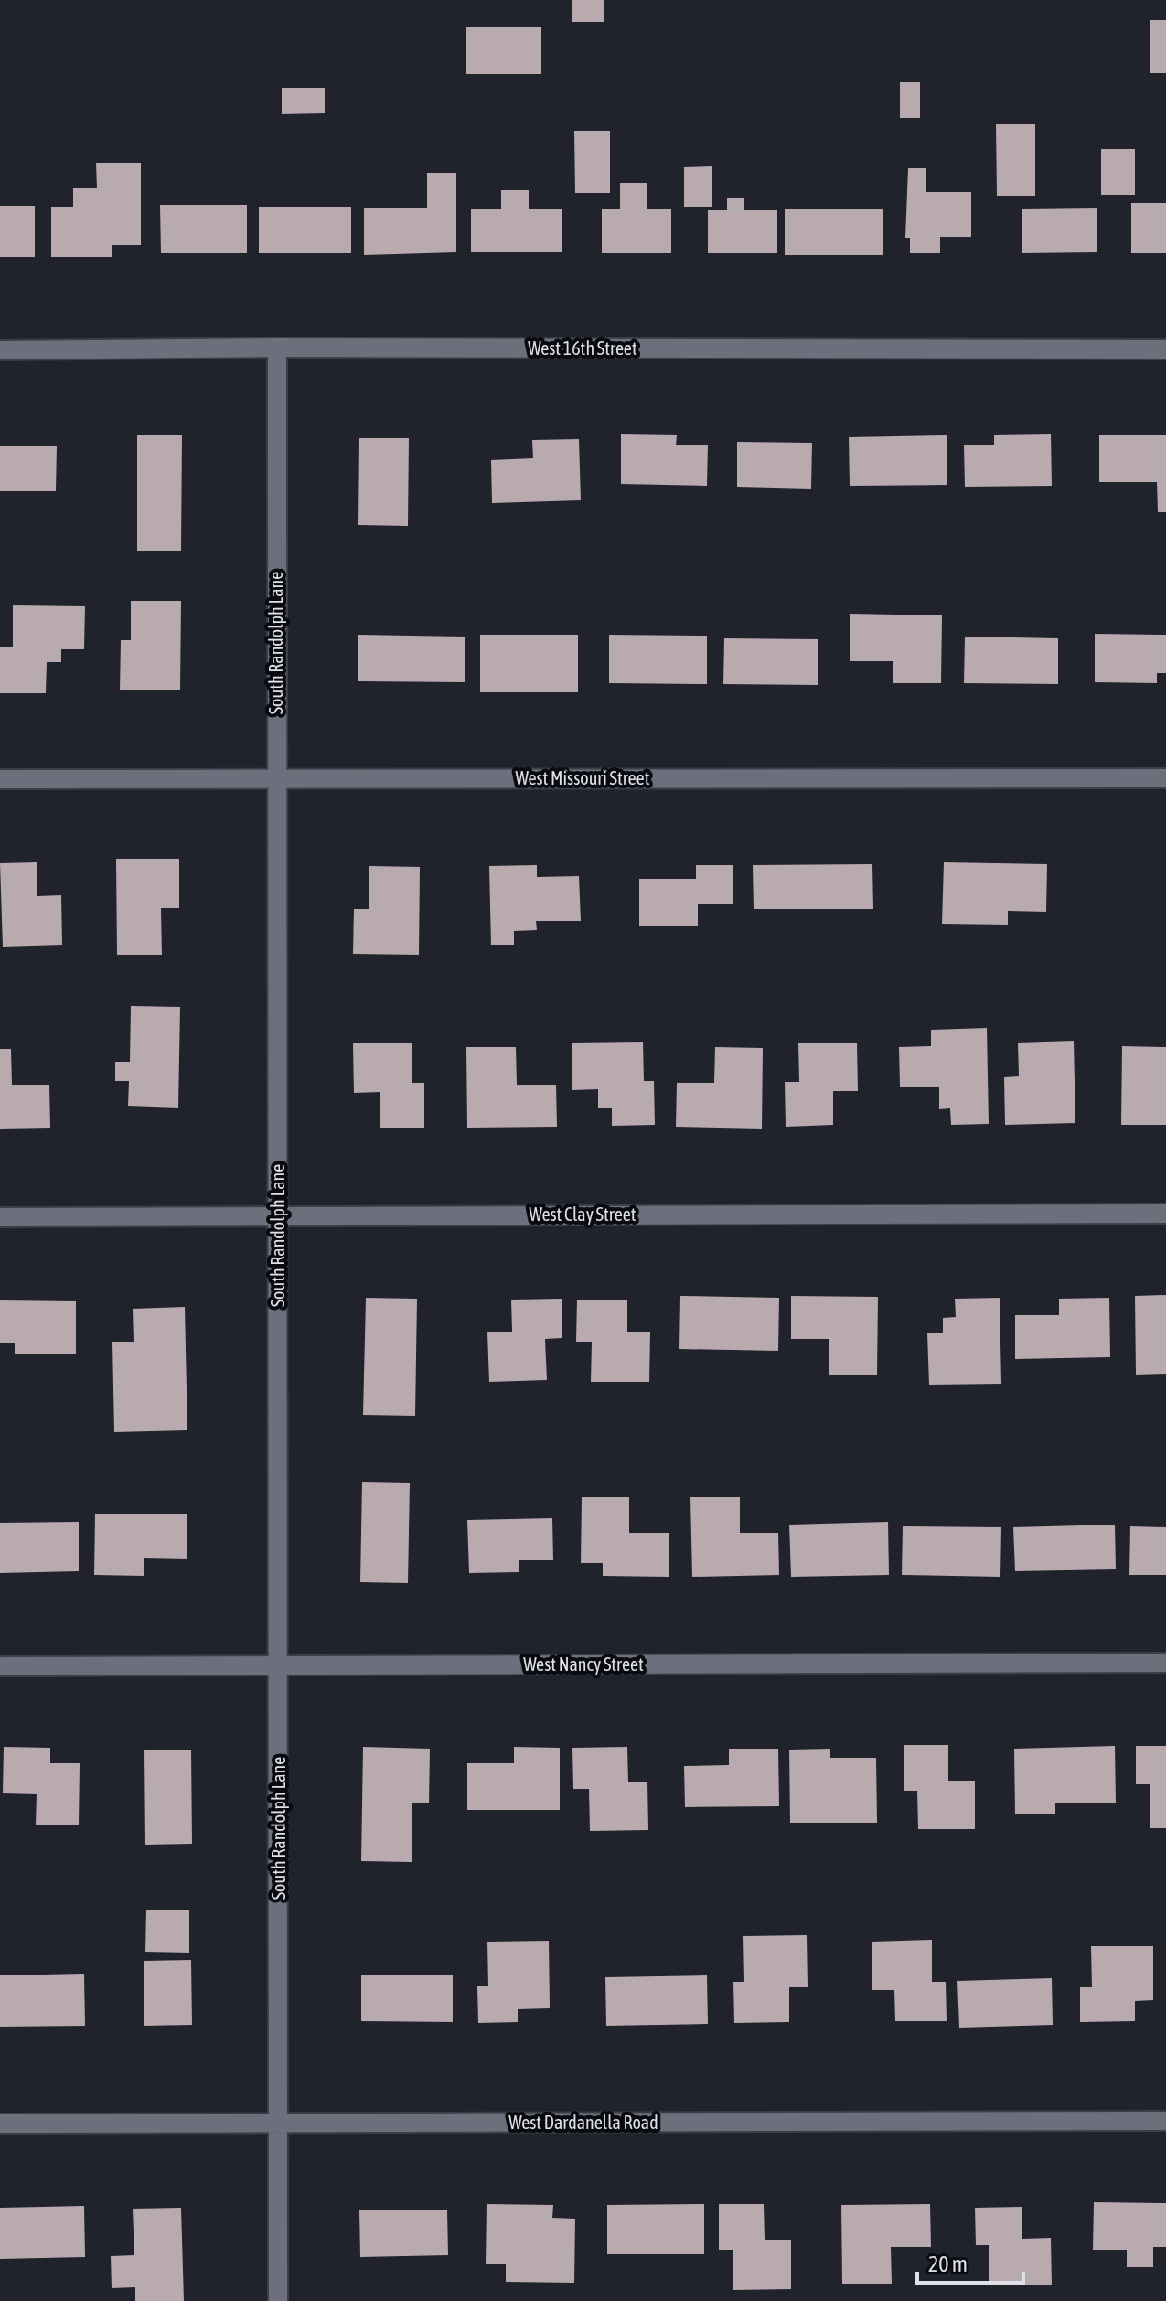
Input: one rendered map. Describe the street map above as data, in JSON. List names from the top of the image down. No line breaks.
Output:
{"streets":{"street":["West 16th Street","South Randolph Lane","West Missouri Street","West Clay Street","West Nancy Street","West Dardanella Road"]},"crossings":[["West 16th Street","South Randolph Lane"],["South Randolph Lane","West Missouri Street"],["South Randolph Lane","West Clay Street"],["South Randolph Lane","West Nancy Street"],["South Randolph Lane","West Dardanella Road"]],"scale_bar":"20 m"}
